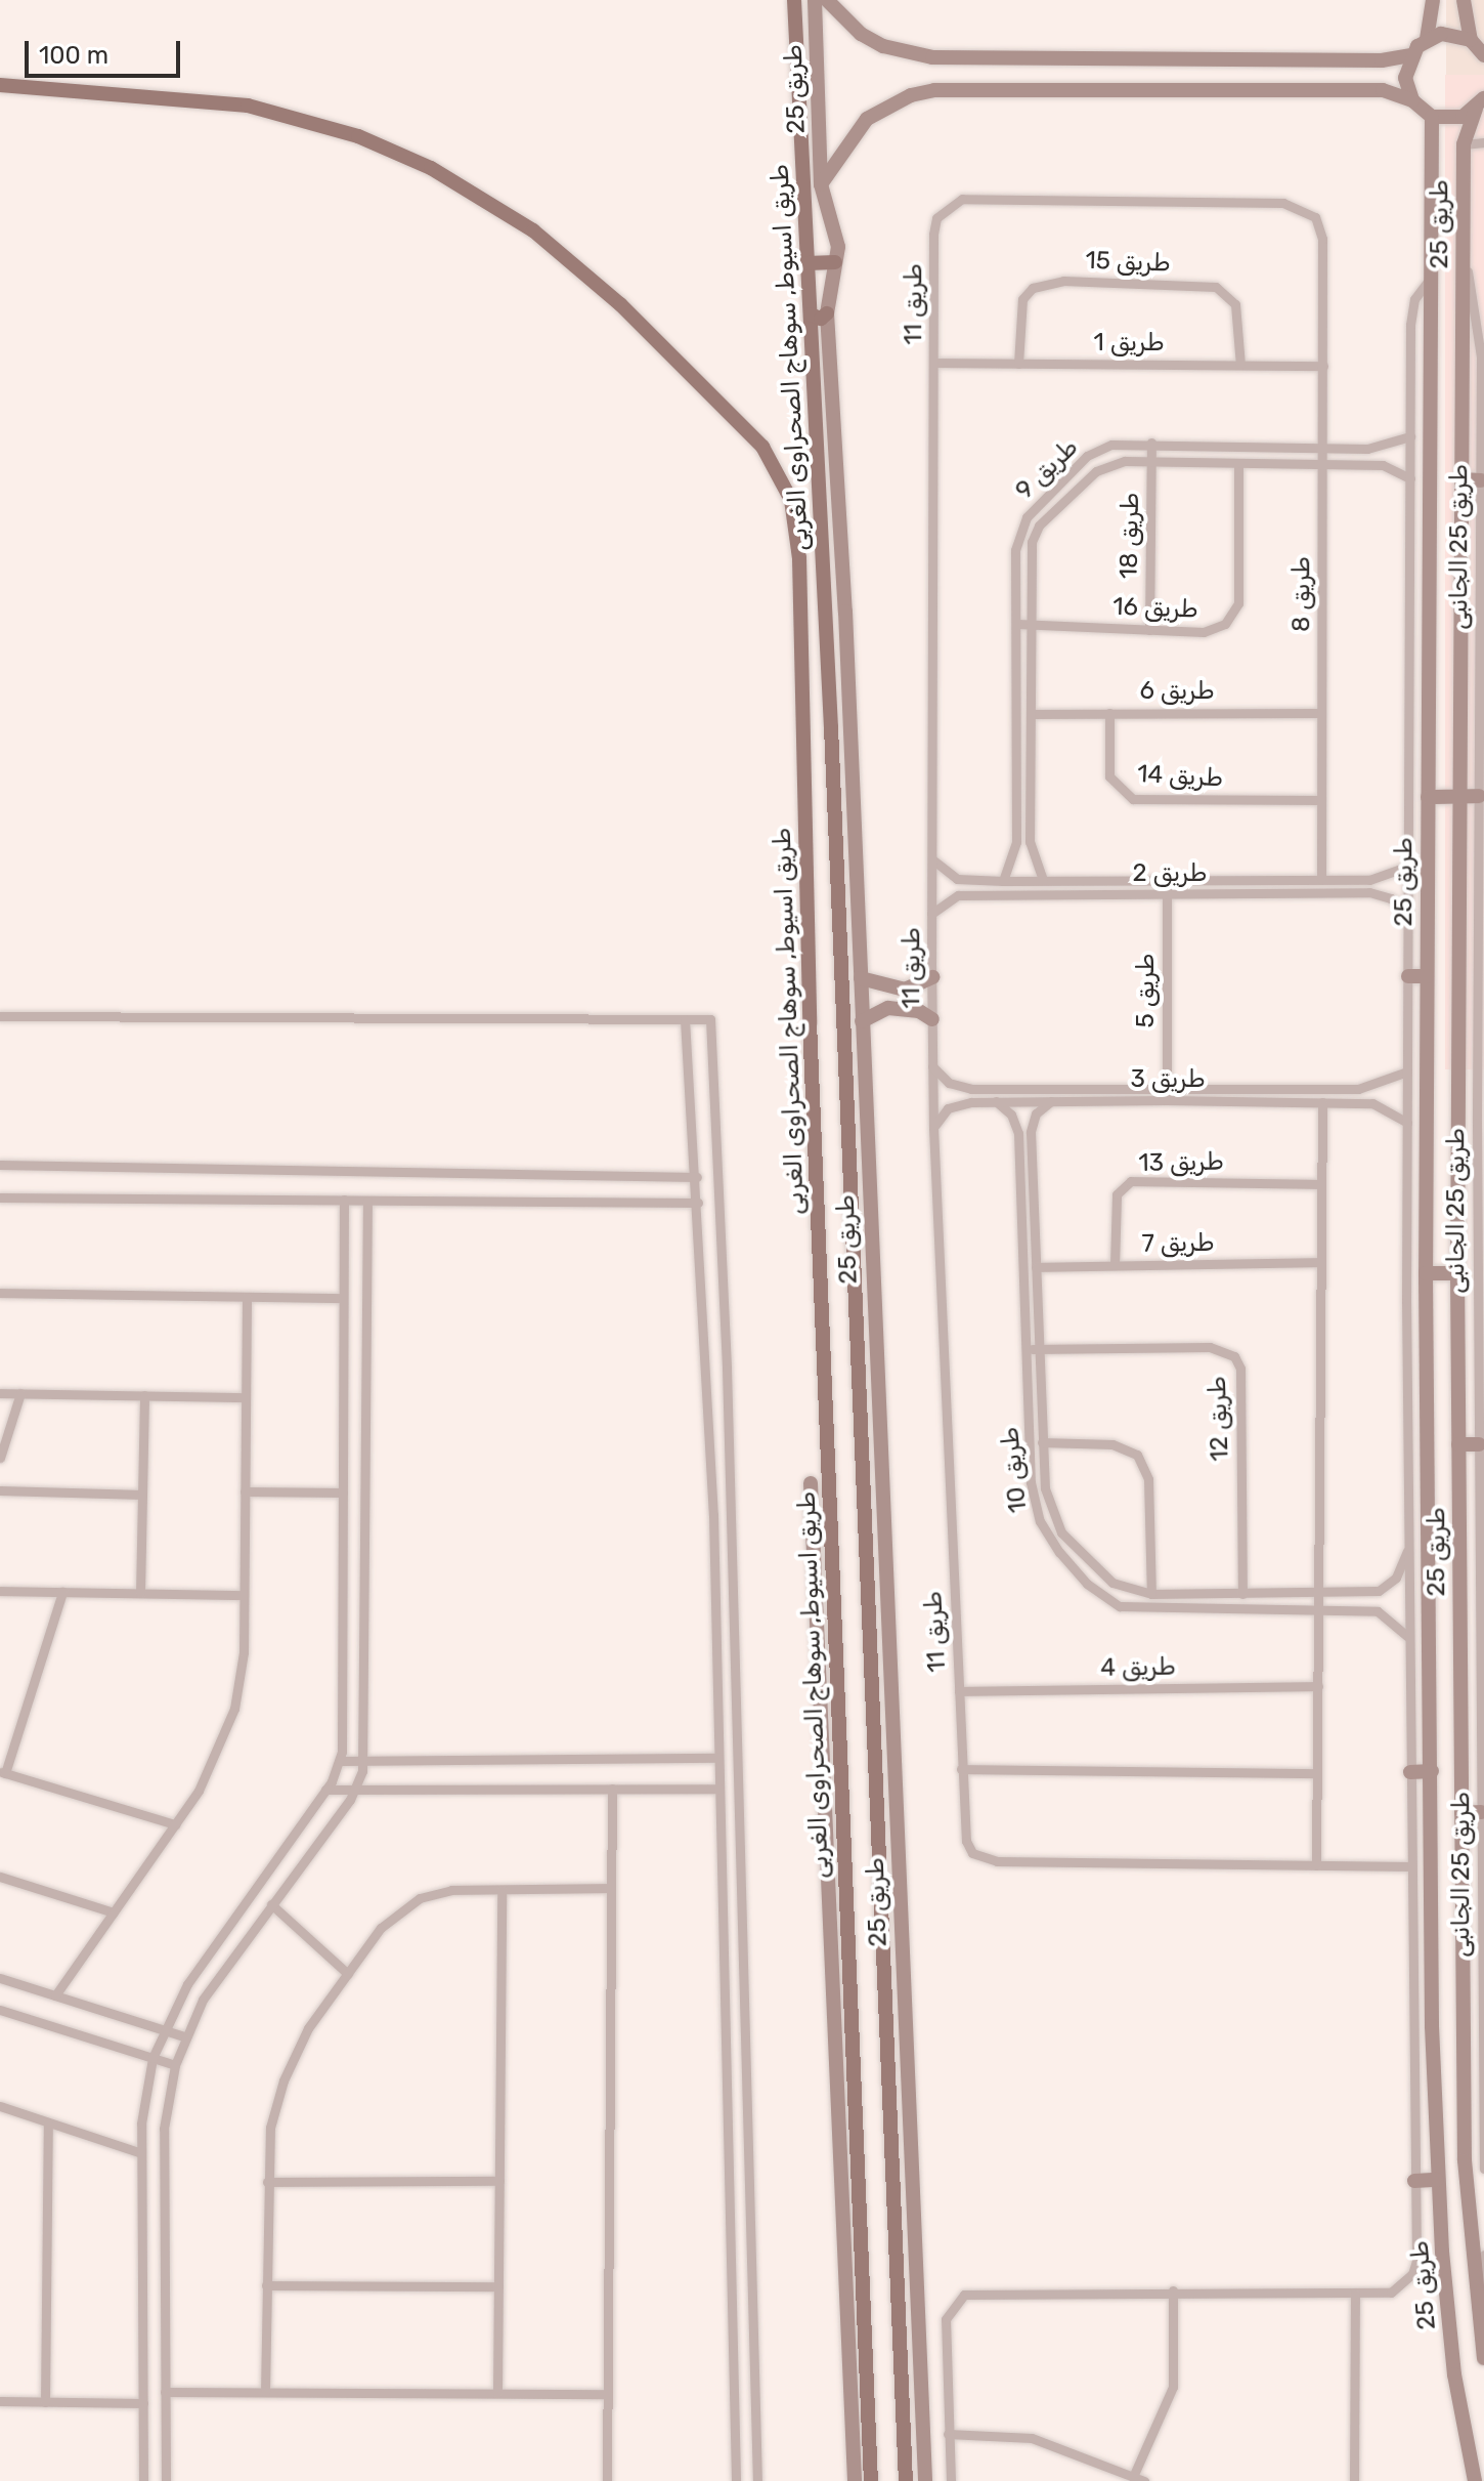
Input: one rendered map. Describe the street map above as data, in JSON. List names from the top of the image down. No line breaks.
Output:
{"streets":{"main road":["طريق اسيوط, سوهاج الصحراوى الغربى"],"street":["طريق 25","طريق 15","طريق 11","طريق 1","طريق 9","طريق 18","طريق 25 الجانبى","طريق 8","طريق 16","طريق 6","طريق 14","طريق 2","طريق 5","طريق 3","طريق 13","طريق 7","طريق 12","طريق 10","طريق 4"]},"crossings":[["طريق 25","طريق 25 الجانبى"],["طريق 15","طريق 1"],["طريق 11","طريق 1"],["طريق 11","طريق 8"],["طريق 11","طريق 2"],["طريق 11","طريق 3"],["طريق 11","طريق 4"],["طريق 1","طريق 8"],["طريق 9","طريق 18"],["طريق 9","طريق 8"],["طريق 9","طريق 16"],["طريق 9","طريق 6"],["طريق 9","طريق 2"],["طريق 18","طريق 16"],["طريق 8","طريق 6"],["طريق 8","طريق 14"],["طريق 8","طريق 2"],["طريق 6","طريق 14"],["طريق 2","طريق 5"],["طريق 5","طريق 3"],["طريق 3","طريق 10"],["طريق 13","طريق 7"],["طريق 7","طريق 10"],["طريق 12","طريق 10"]],"scale_bar":"100 m"}
